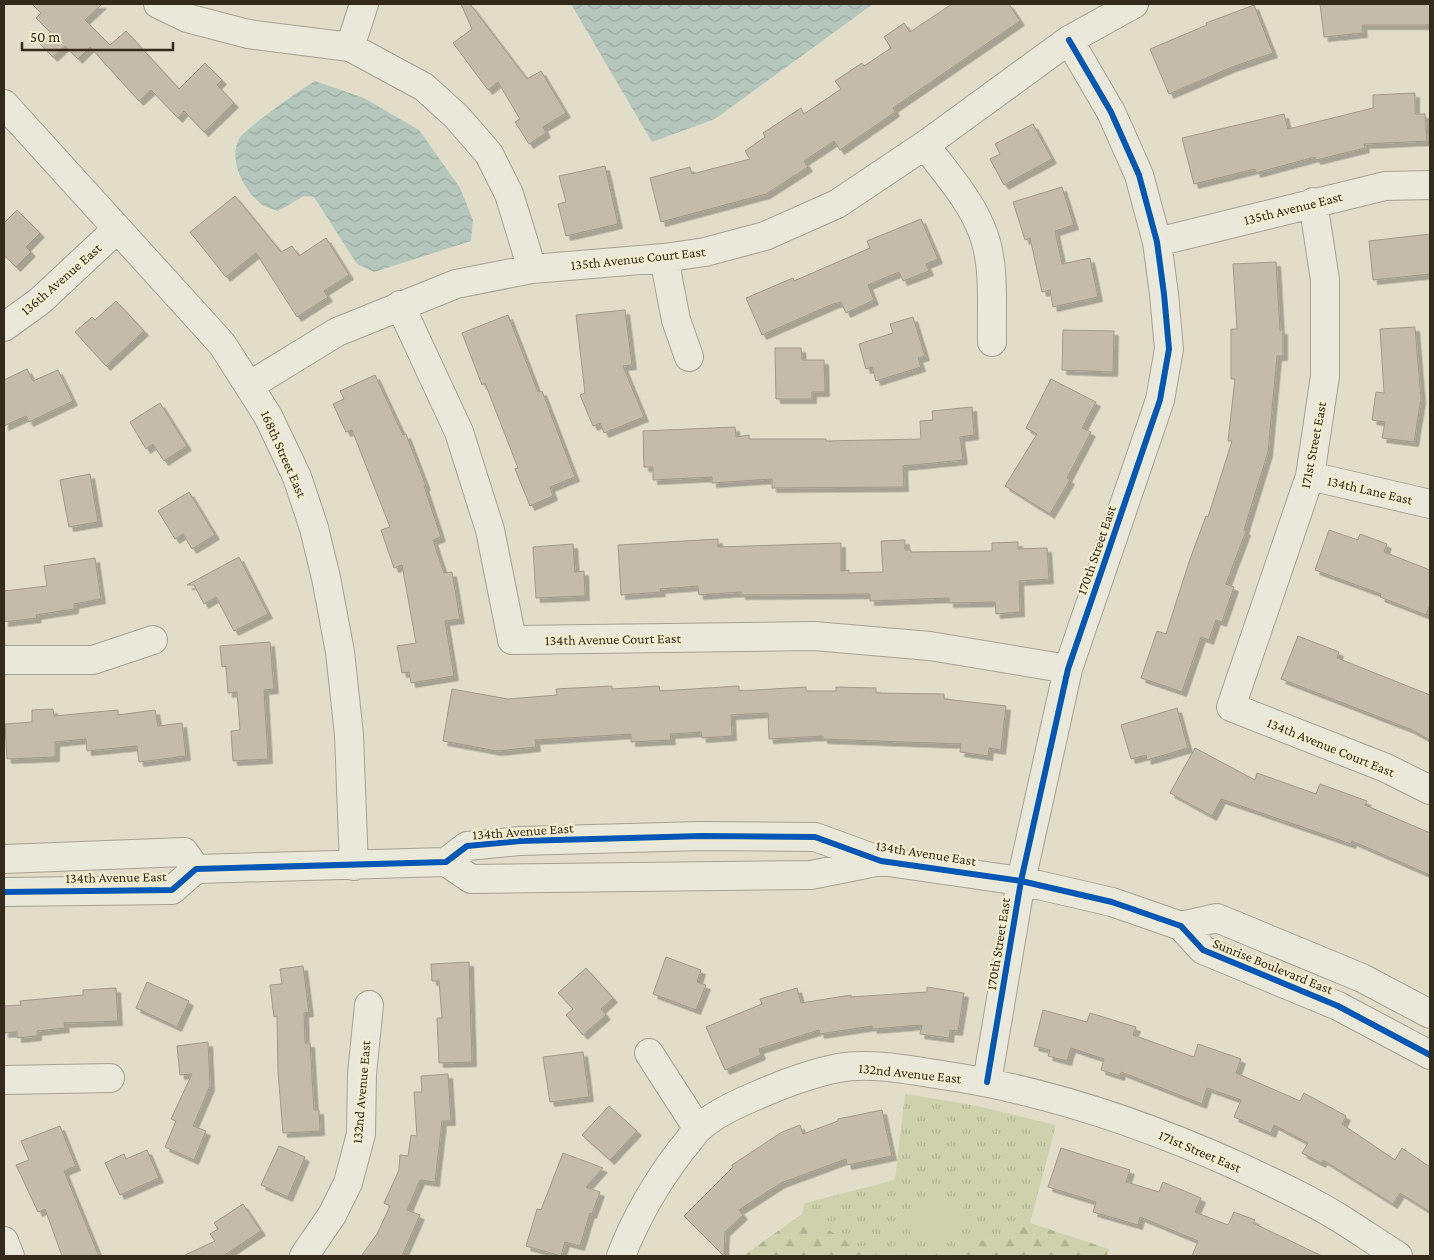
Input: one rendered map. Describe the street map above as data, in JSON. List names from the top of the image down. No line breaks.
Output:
{"streets":{"street":["135th Avenue East","135th Avenue Court East","136th Avenue East","171st Street East","168th Street East","134th Lane East","170th Street East","134th Avenue Court East","134th Avenue East","Sunrise Boulevard East","132nd Avenue East"]},"crossings":[["135th Avenue East","171st Street East"],["135th Avenue East","170th Street East"],["135th Avenue Court East","168th Street East"],["135th Avenue Court East","170th Street East"],["135th Avenue Court East","134th Avenue Court East"],["136th Avenue East","168th Street East"],["171st Street East","134th Lane East"],["171st Street East","170th Street East"],["171st Street East","134th Avenue Court East"],["171st Street East","132nd Avenue East"],["168th Street East","134th Avenue East"],["170th Street East","134th Avenue Court East"],["170th Street East","134th Avenue East"],["170th Street East","Sunrise Boulevard East"],["170th Street East","132nd Avenue East"],["134th Avenue East","Sunrise Boulevard East"]],"scale_bar":"50 m"}
